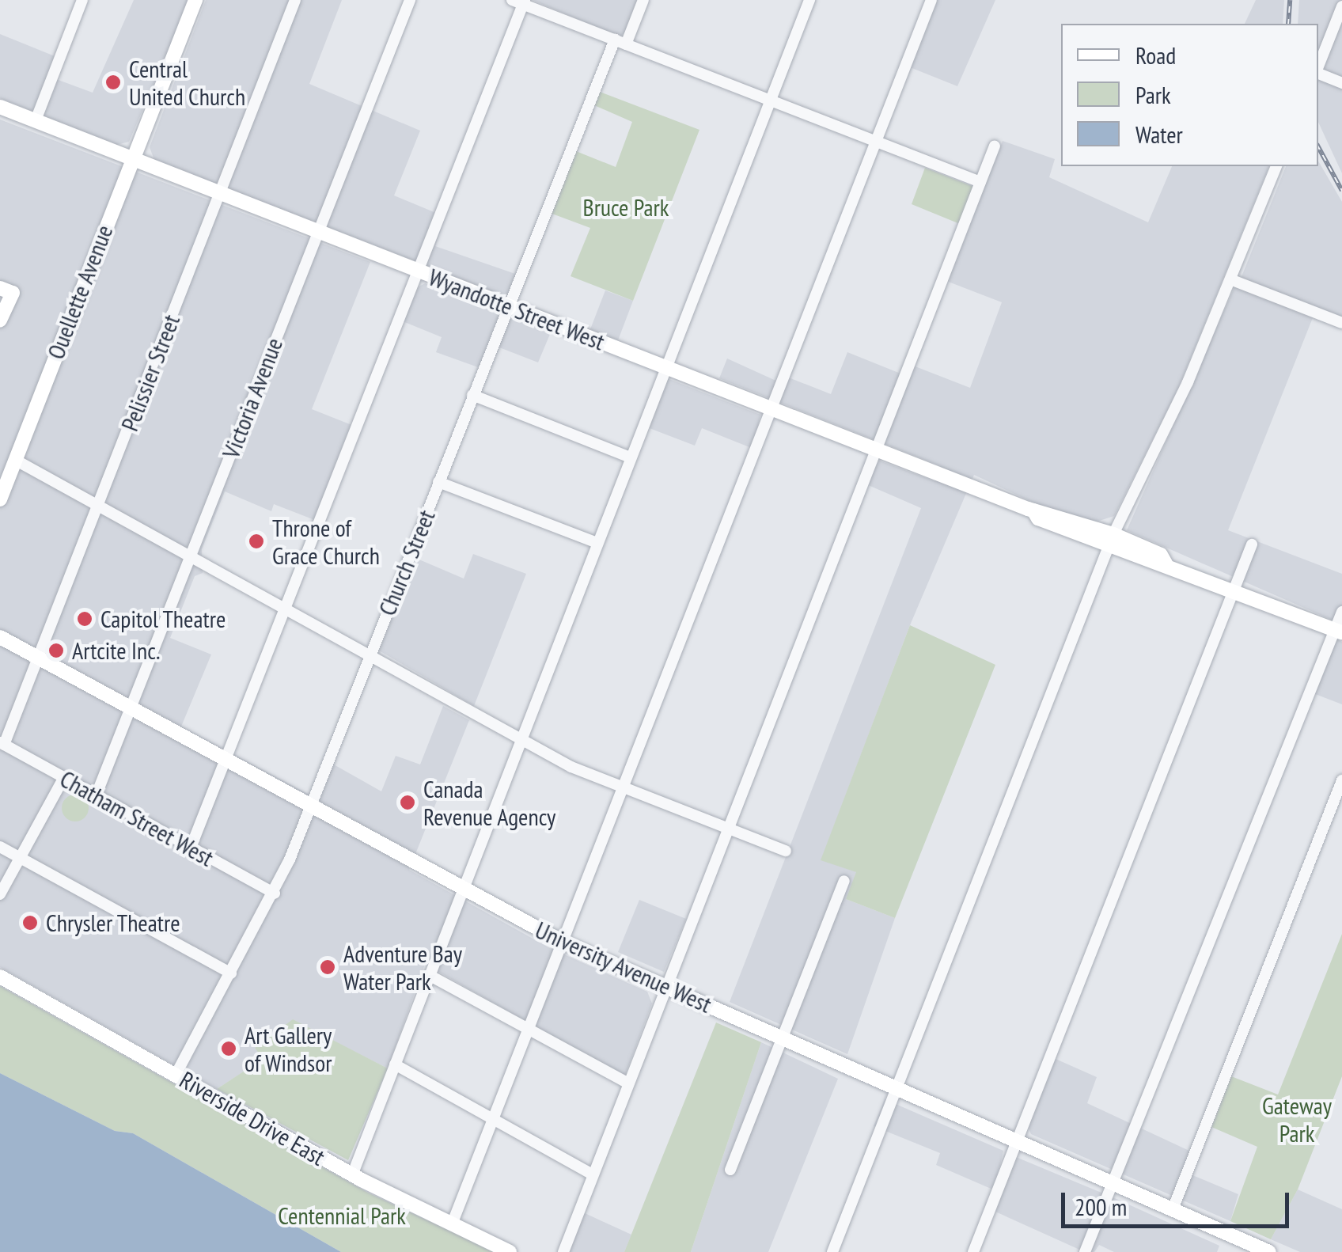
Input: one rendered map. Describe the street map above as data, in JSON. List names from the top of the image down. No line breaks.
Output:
{"streets":{"main road":["Ouellette Avenue","Wyandotte Street West","University Avenue West","Riverside Drive East"],"street":["Pelissier Street","Victoria Avenue","Church Street","Chatham Street West"]},"crossings":[["Ouellette Avenue","Wyandotte Street West"],["Wyandotte Street West","Pelissier Street"],["Wyandotte Street West","Victoria Avenue"],["Wyandotte Street West","Church Street"],["Pelissier Street","Chatham Street West"],["Pelissier Street","University Avenue West"],["Victoria Avenue","Chatham Street West"],["Victoria Avenue","University Avenue West"],["Church Street","Chatham Street West"],["Church Street","University Avenue West"],["Church Street","Riverside Drive East"]],"parks":["Bruce Park","Gateway Park","Centennial Park"],"places":["Central United Church","Throne of Grace Church","Capitol Theatre","Artcite Inc.","Canada Revenue Agency","Chrysler Theatre","Adventure Bay Water Park","Art Gallery of Windsor"],"legend":["Road","Park","Water"],"scale_bar":"200 m"}
